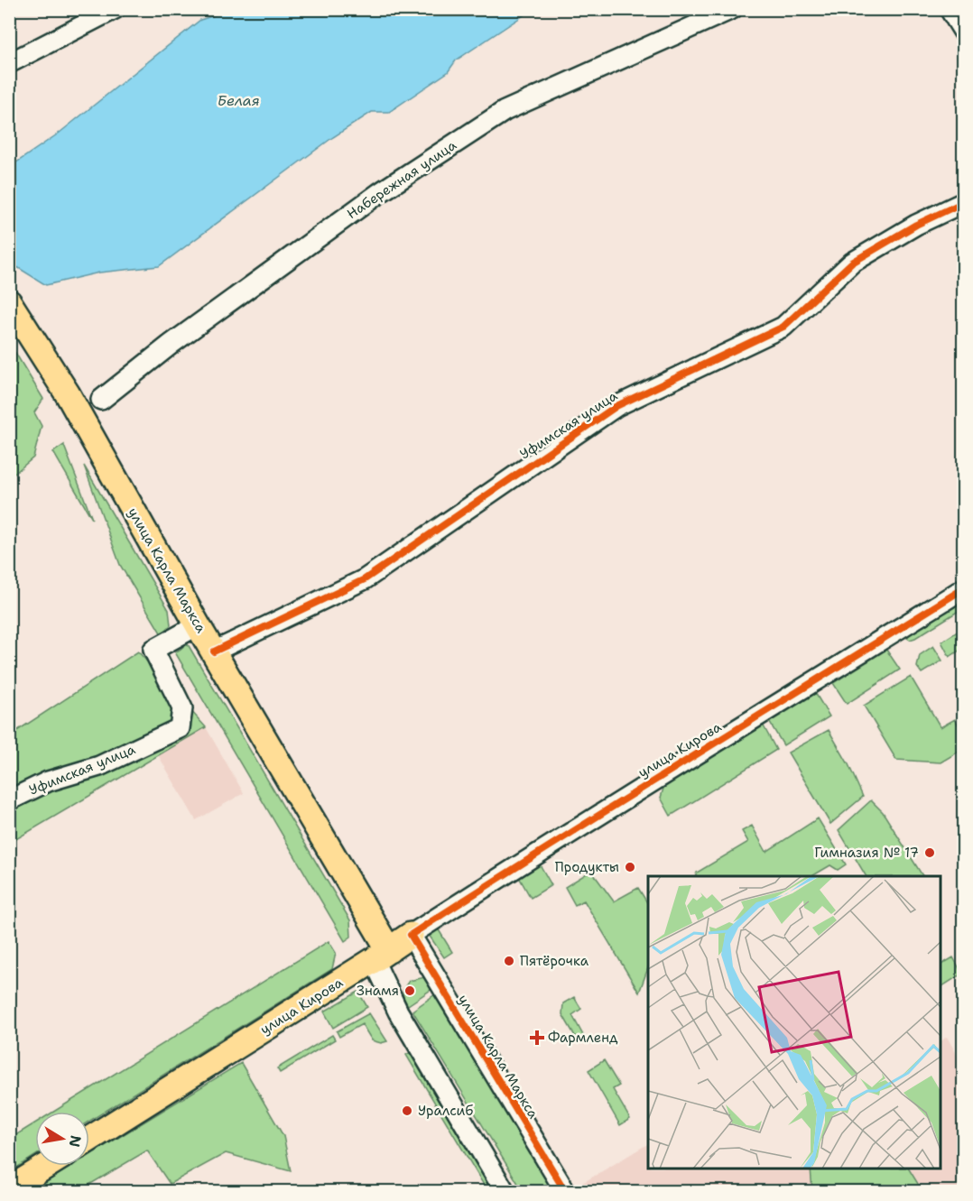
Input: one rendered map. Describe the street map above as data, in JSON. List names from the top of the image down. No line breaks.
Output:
{"streets":{"main road":["улица Карла Маркса","улица Кирова"],"street":["Набережная улица","Уфимская улица"]},"crossings":[["Уфимская улица","улица Карла Маркса"],["улица Карла Маркса","улица Кирова"]],"water":["Белая"],"places":{"other":["Гимназия № 17","Продукты","Пятёрочка","Знамя","Уралсиб"],"health":["Фармленд"]},"north":"right"}
